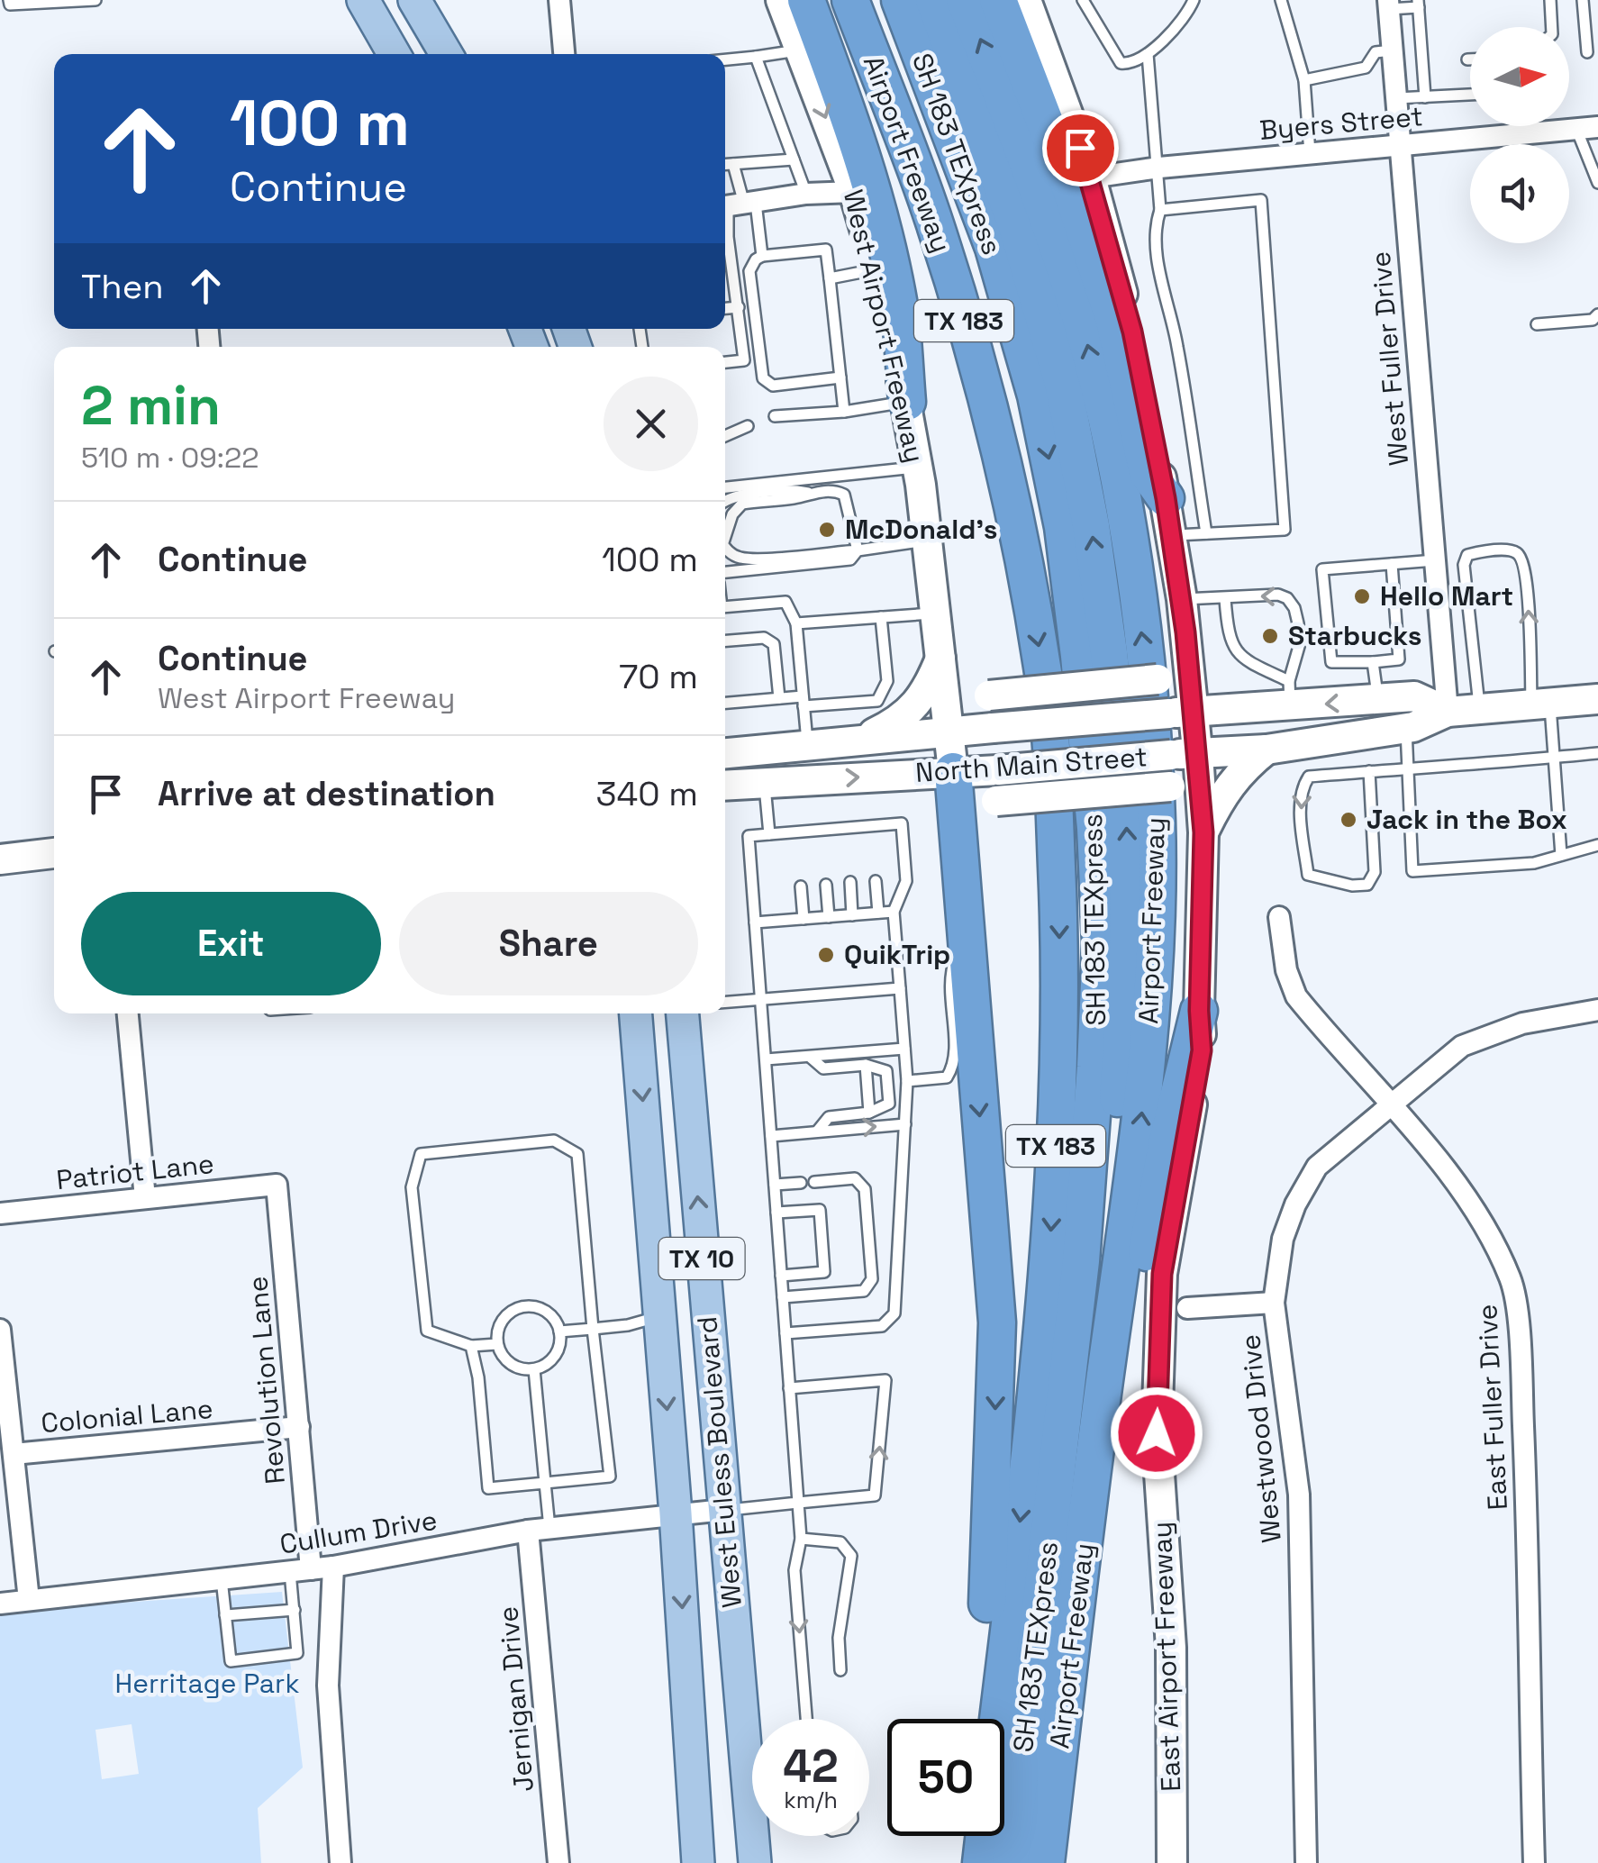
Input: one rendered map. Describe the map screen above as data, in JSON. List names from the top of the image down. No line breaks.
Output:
{"streets":{"highway":["Airport Freeway","SH 183 TEXpress","TX 183"],"main road":["West Airport Freeway","North Main Street","TX 10","West Euless Boulevard","East Airport Freeway"],"street":["Byers Street","West Fuller Drive","Patriot Lane","Revolution Lane","East Fuller Drive","Colonial Lane","Westwood Drive","Cullum Drive","Jernigan Drive"]},"crossings":[["Byers Street","West Fuller Drive"],["West Airport Freeway","North Main Street"],["West Fuller Drive","North Main Street"],["Patriot Lane","Revolution Lane"],["Revolution Lane","Colonial Lane"],["Revolution Lane","Cullum Drive"],["East Fuller Drive","Westwood Drive"],["West Euless Boulevard","Cullum Drive"],["Cullum Drive","Jernigan Drive"]],"parks":["Herritage Park"],"places":["McDonald's","Hello Mart","Starbucks","Jack in the Box","QuikTrip"],"north":"right","page":{"turn":["100 m","Continue"],"then":"Then","heading":["2 min","510 m · 09:22"],"list":[{"name":"Continue","value":"100 m"},{"name":"Continue","note":"West Airport Freeway","value":"70 m"},{"name":"Arrive at destination","value":"340 m"}],"buttons":["Exit","Share"],"speed":"42 km/h","limit":"50"}}
